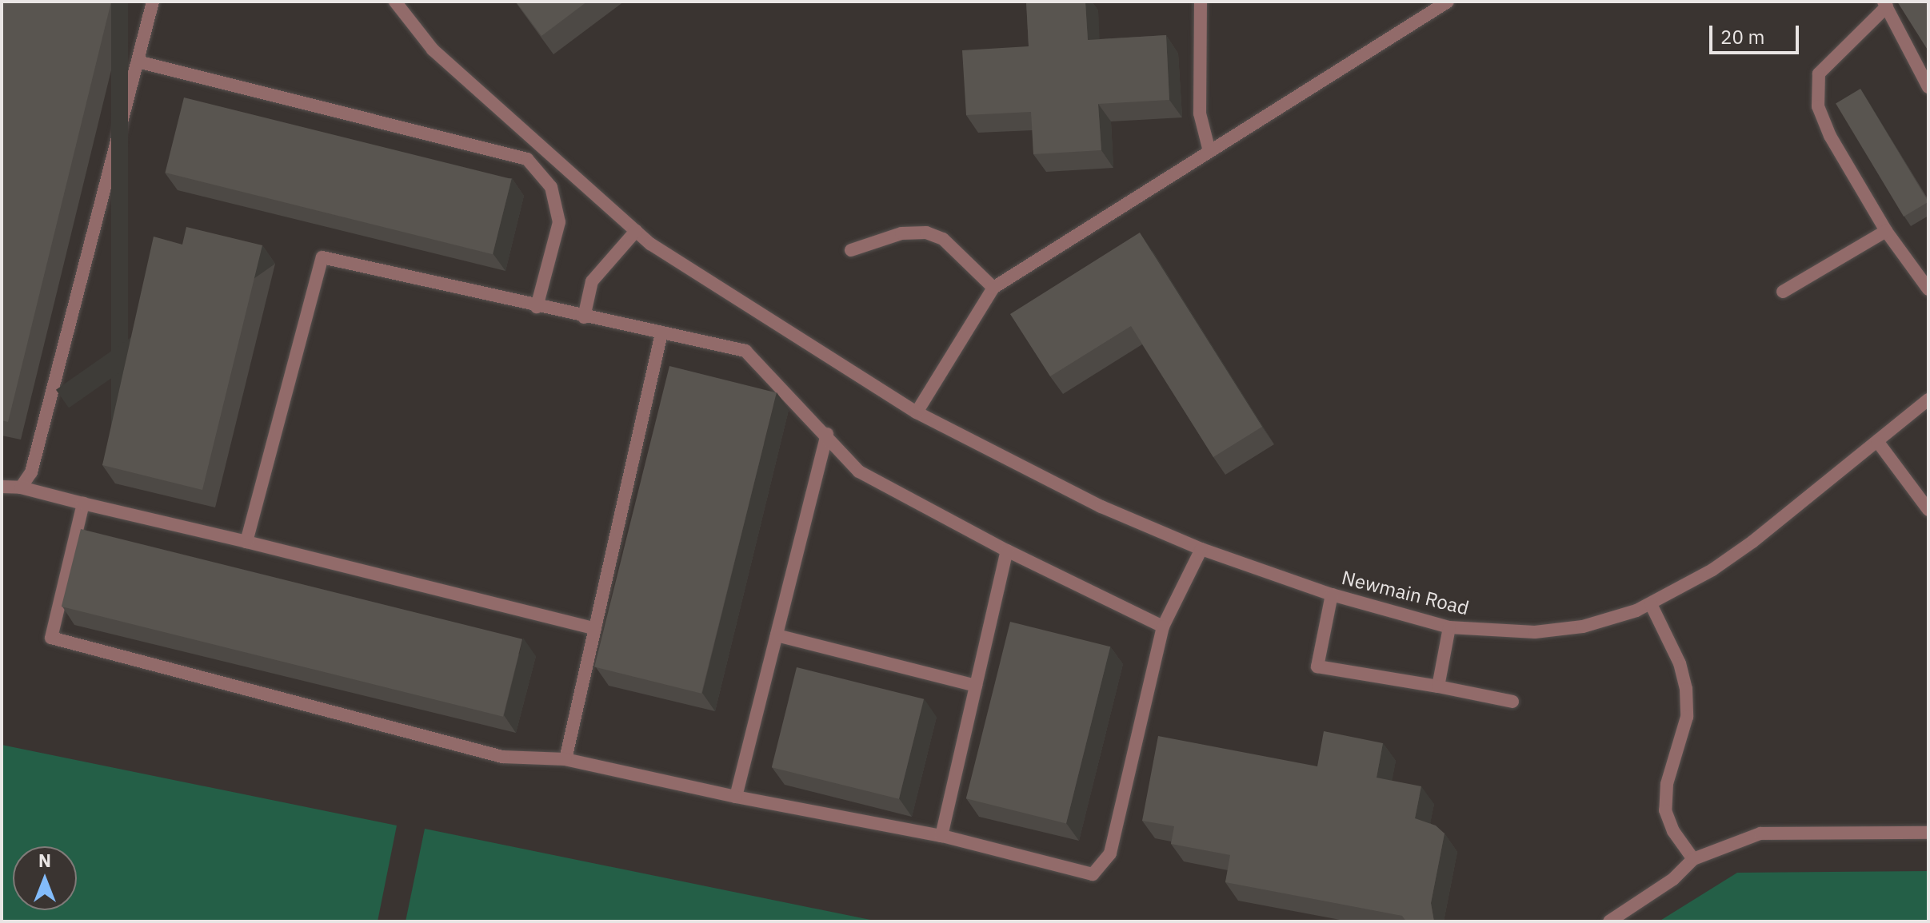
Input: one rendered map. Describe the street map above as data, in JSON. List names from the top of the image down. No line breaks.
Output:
{"streets":{"lane":["Newmain Road"]},"scale_bar":"20 m","north":"top"}
